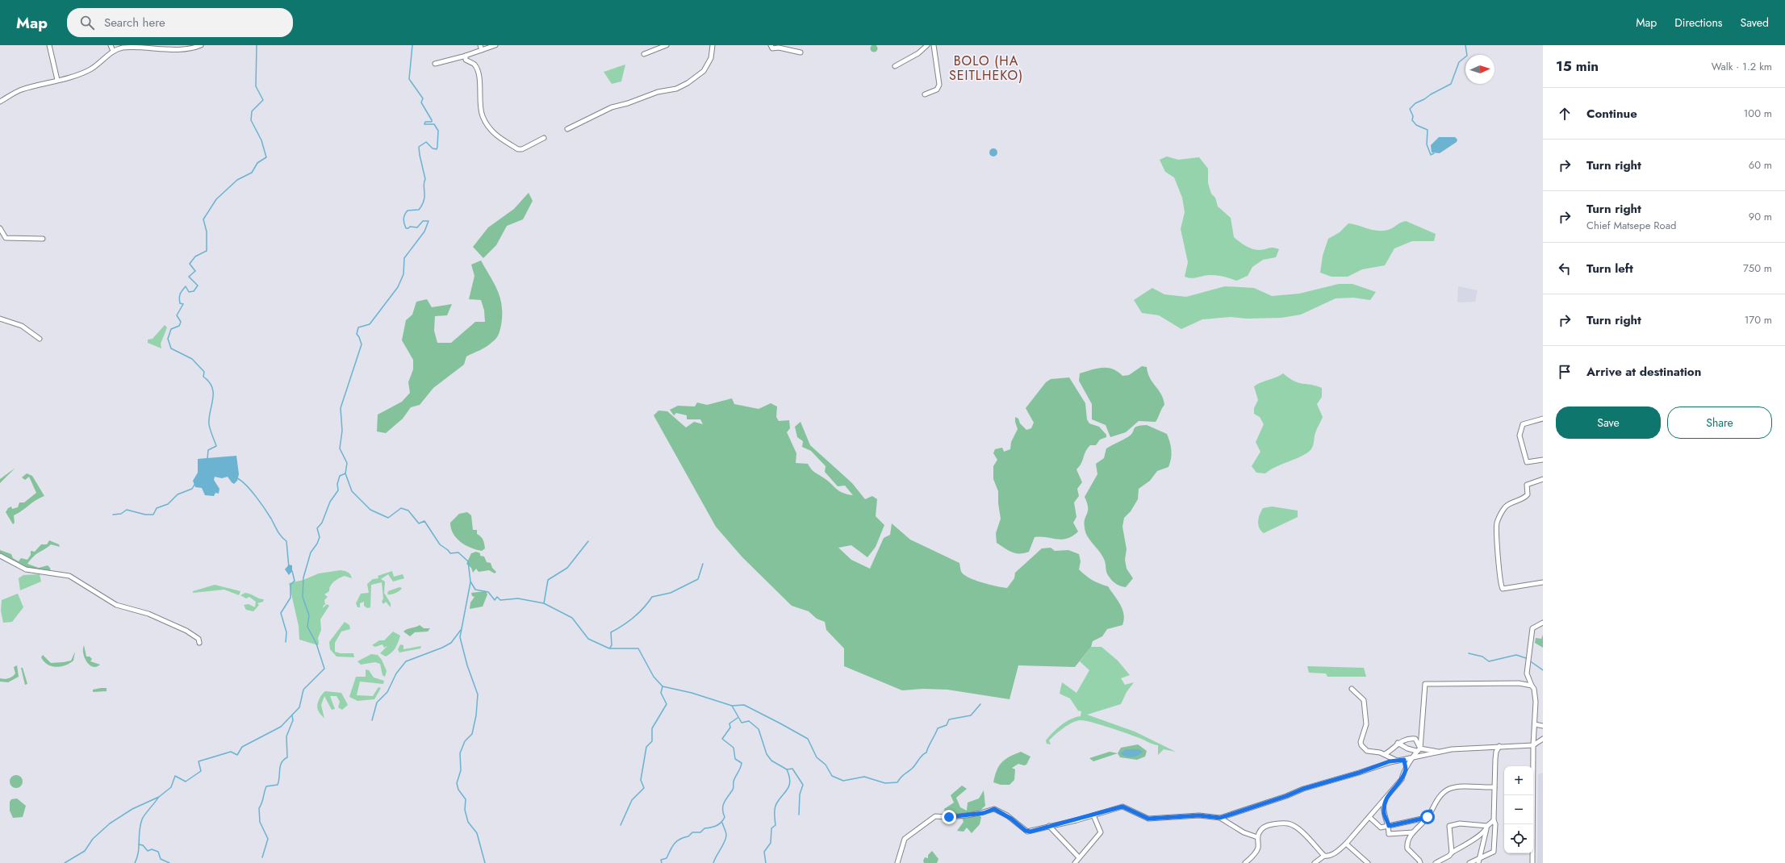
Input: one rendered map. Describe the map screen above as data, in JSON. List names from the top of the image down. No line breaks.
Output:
{"districts":["BOLO (HA SEITLHEKO)"],"north":"right","page":{"header":"Map","search":"Search here","nav":["Map","Directions","Saved"],"heading":["15 min","Walk · 1.2 km"],"list":[["Continue","100 m"],["Turn right","60 m"],["Turn right","Chief Matsepe Road","90 m"],["Turn left","750 m"],["Turn right","170 m"],"Arrive at destination"],"buttons":["Save","Share"],"map_buttons":["+","−"]}}
